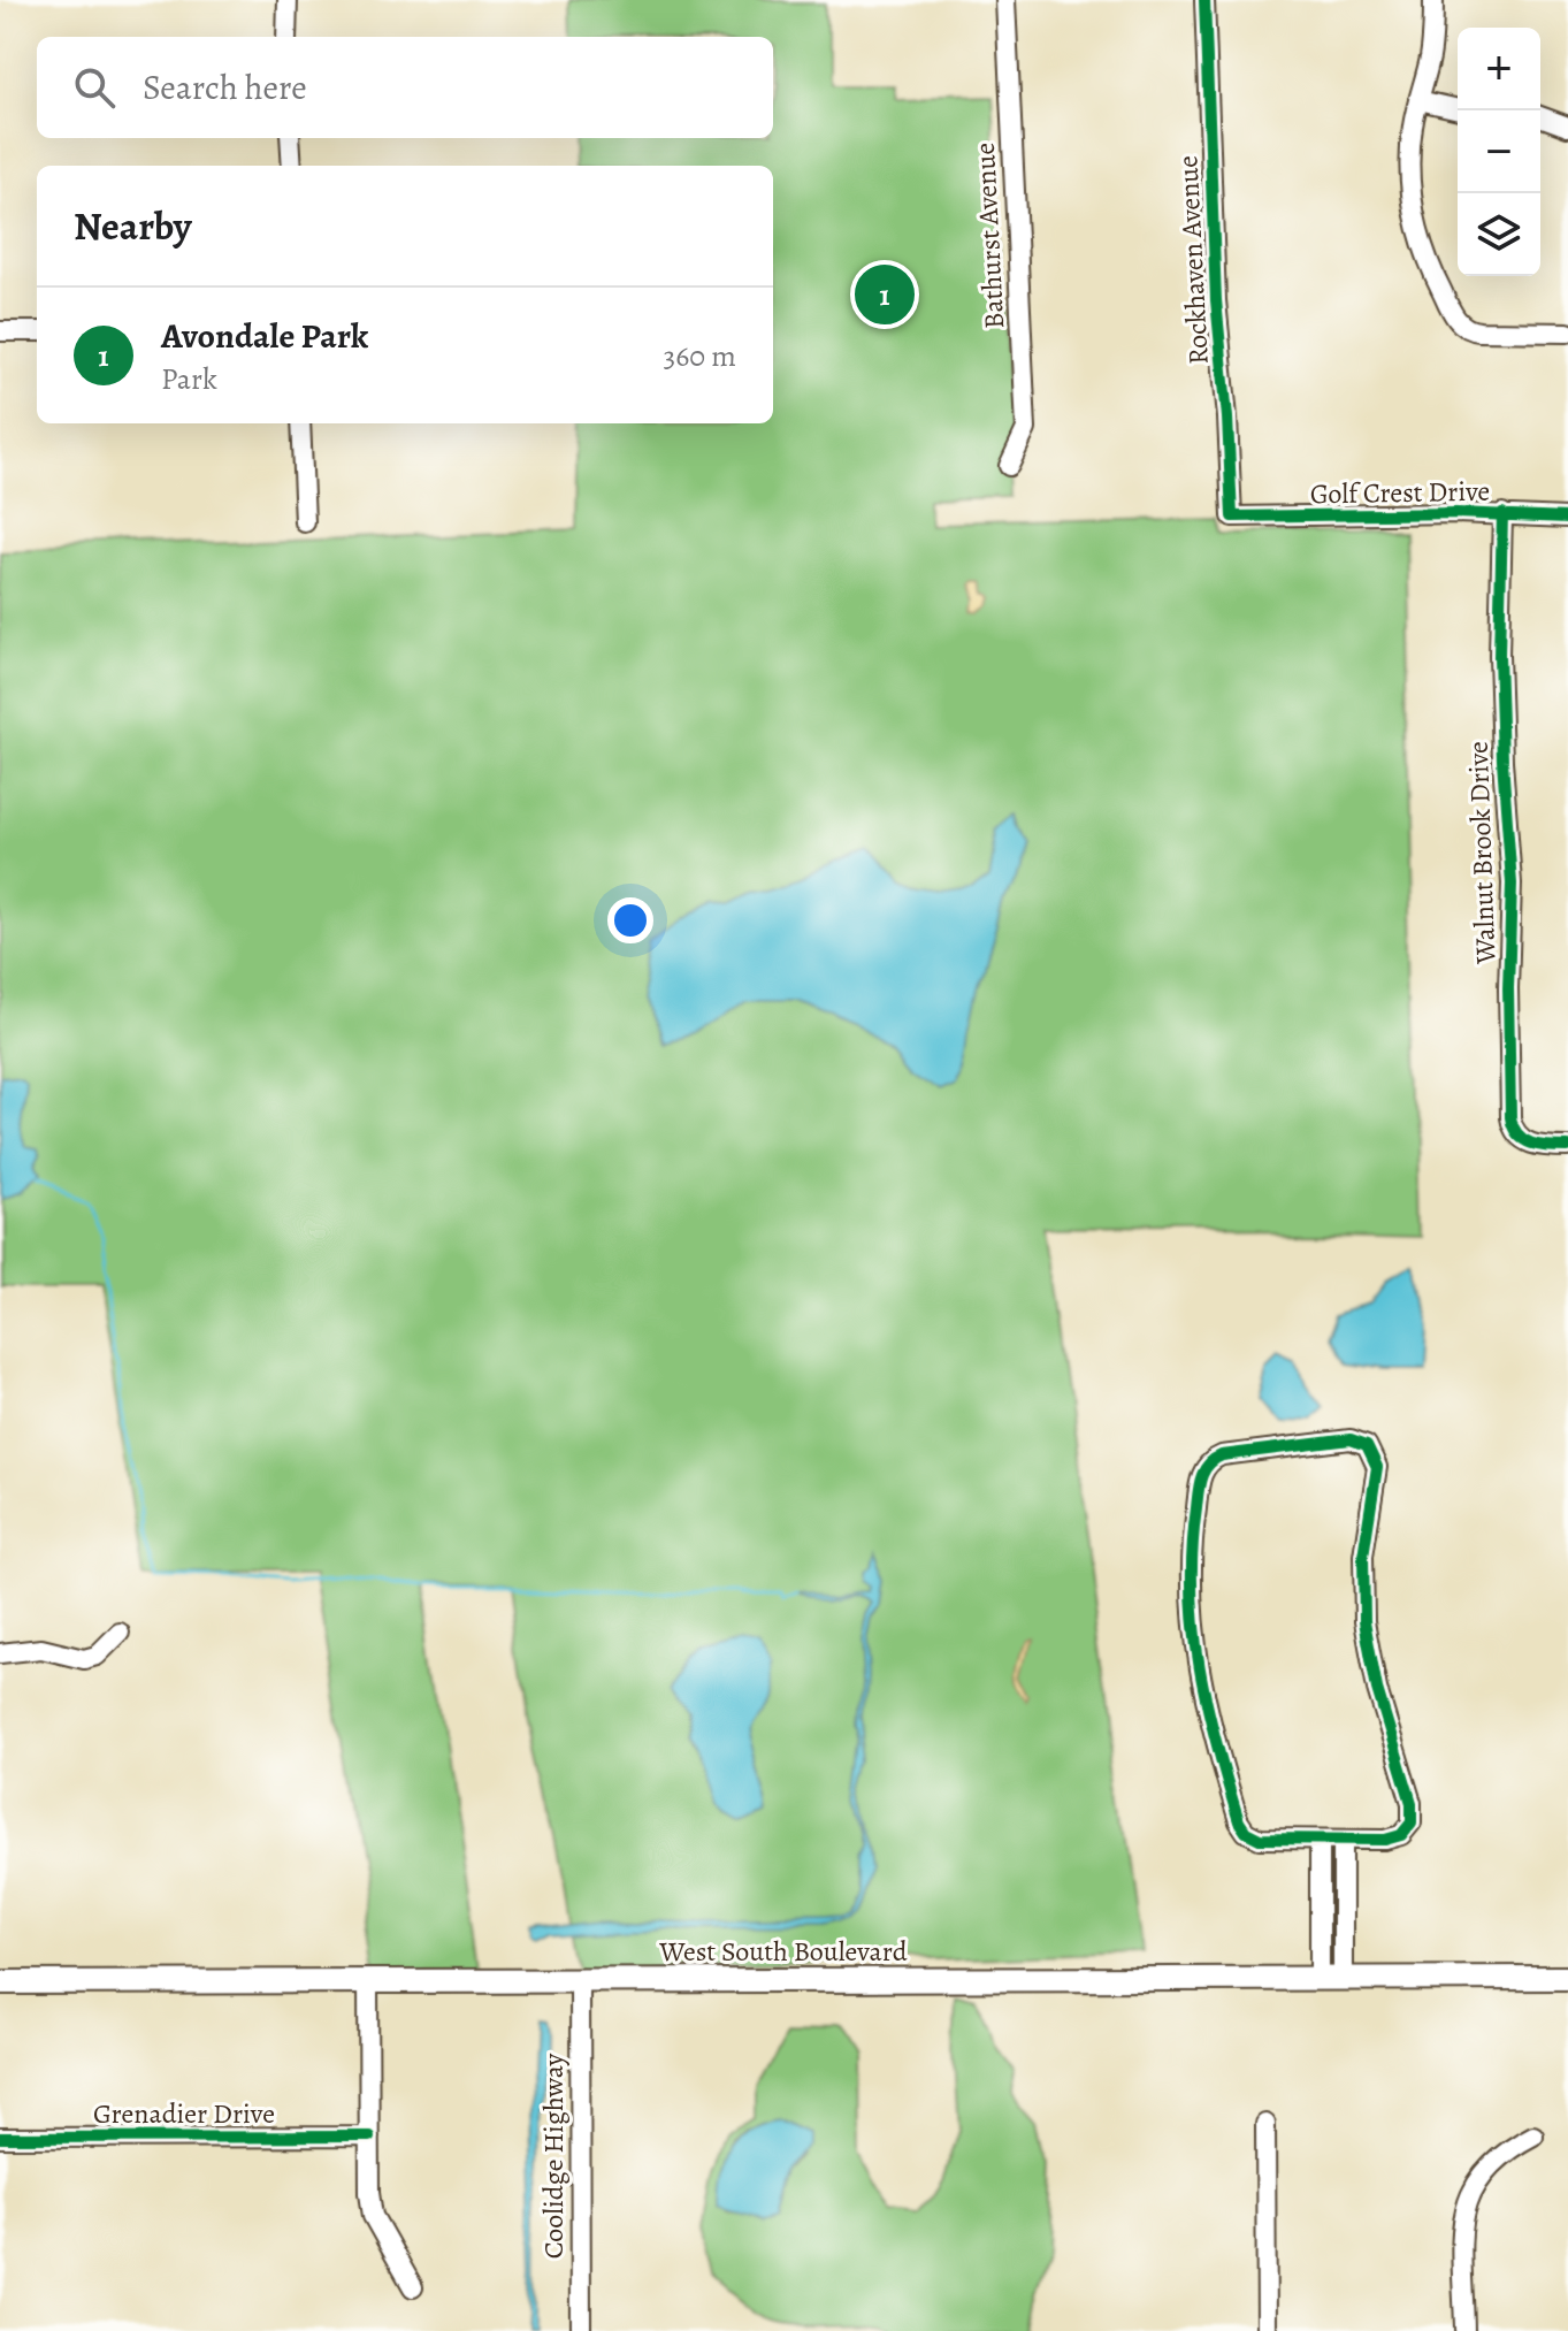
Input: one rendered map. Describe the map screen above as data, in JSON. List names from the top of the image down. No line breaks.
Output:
{"streets":{"main road":["West South Boulevard"],"street":["Bathurst Avenue","Rockhaven Avenue","Golf Crest Drive","Walnut Brook Drive","Grenadier Drive","Coolidge Highway"]},"crossings":[["Rockhaven Avenue","Golf Crest Drive"],["Golf Crest Drive","Walnut Brook Drive"],["West South Boulevard","Coolidge Highway"]],"page":{"map_buttons":["+","−"],"search":"Search here","heading":"Nearby","pins":"1","list":[{"mark":"1","name":"Avondale Park","note":"Park","value":"360 m"}]}}
